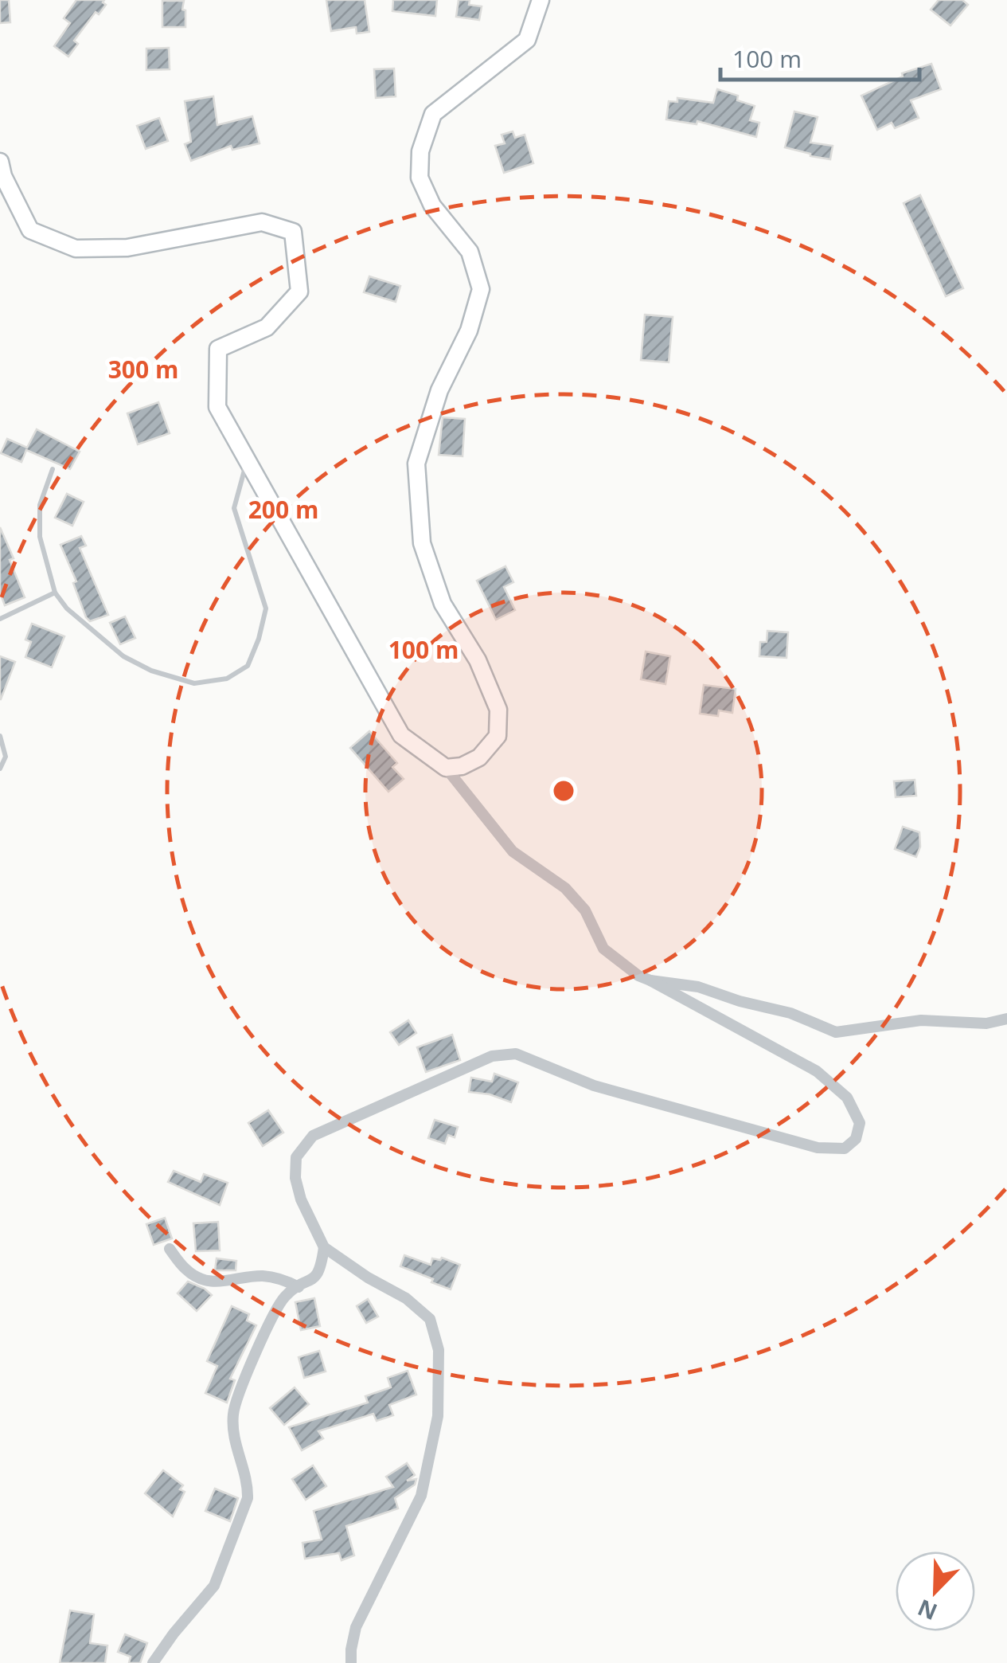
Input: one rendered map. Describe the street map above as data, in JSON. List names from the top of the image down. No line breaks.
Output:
{"scale_bar":"100 m","north":"bottom left","rings":["300 m","200 m","100 m"]}
